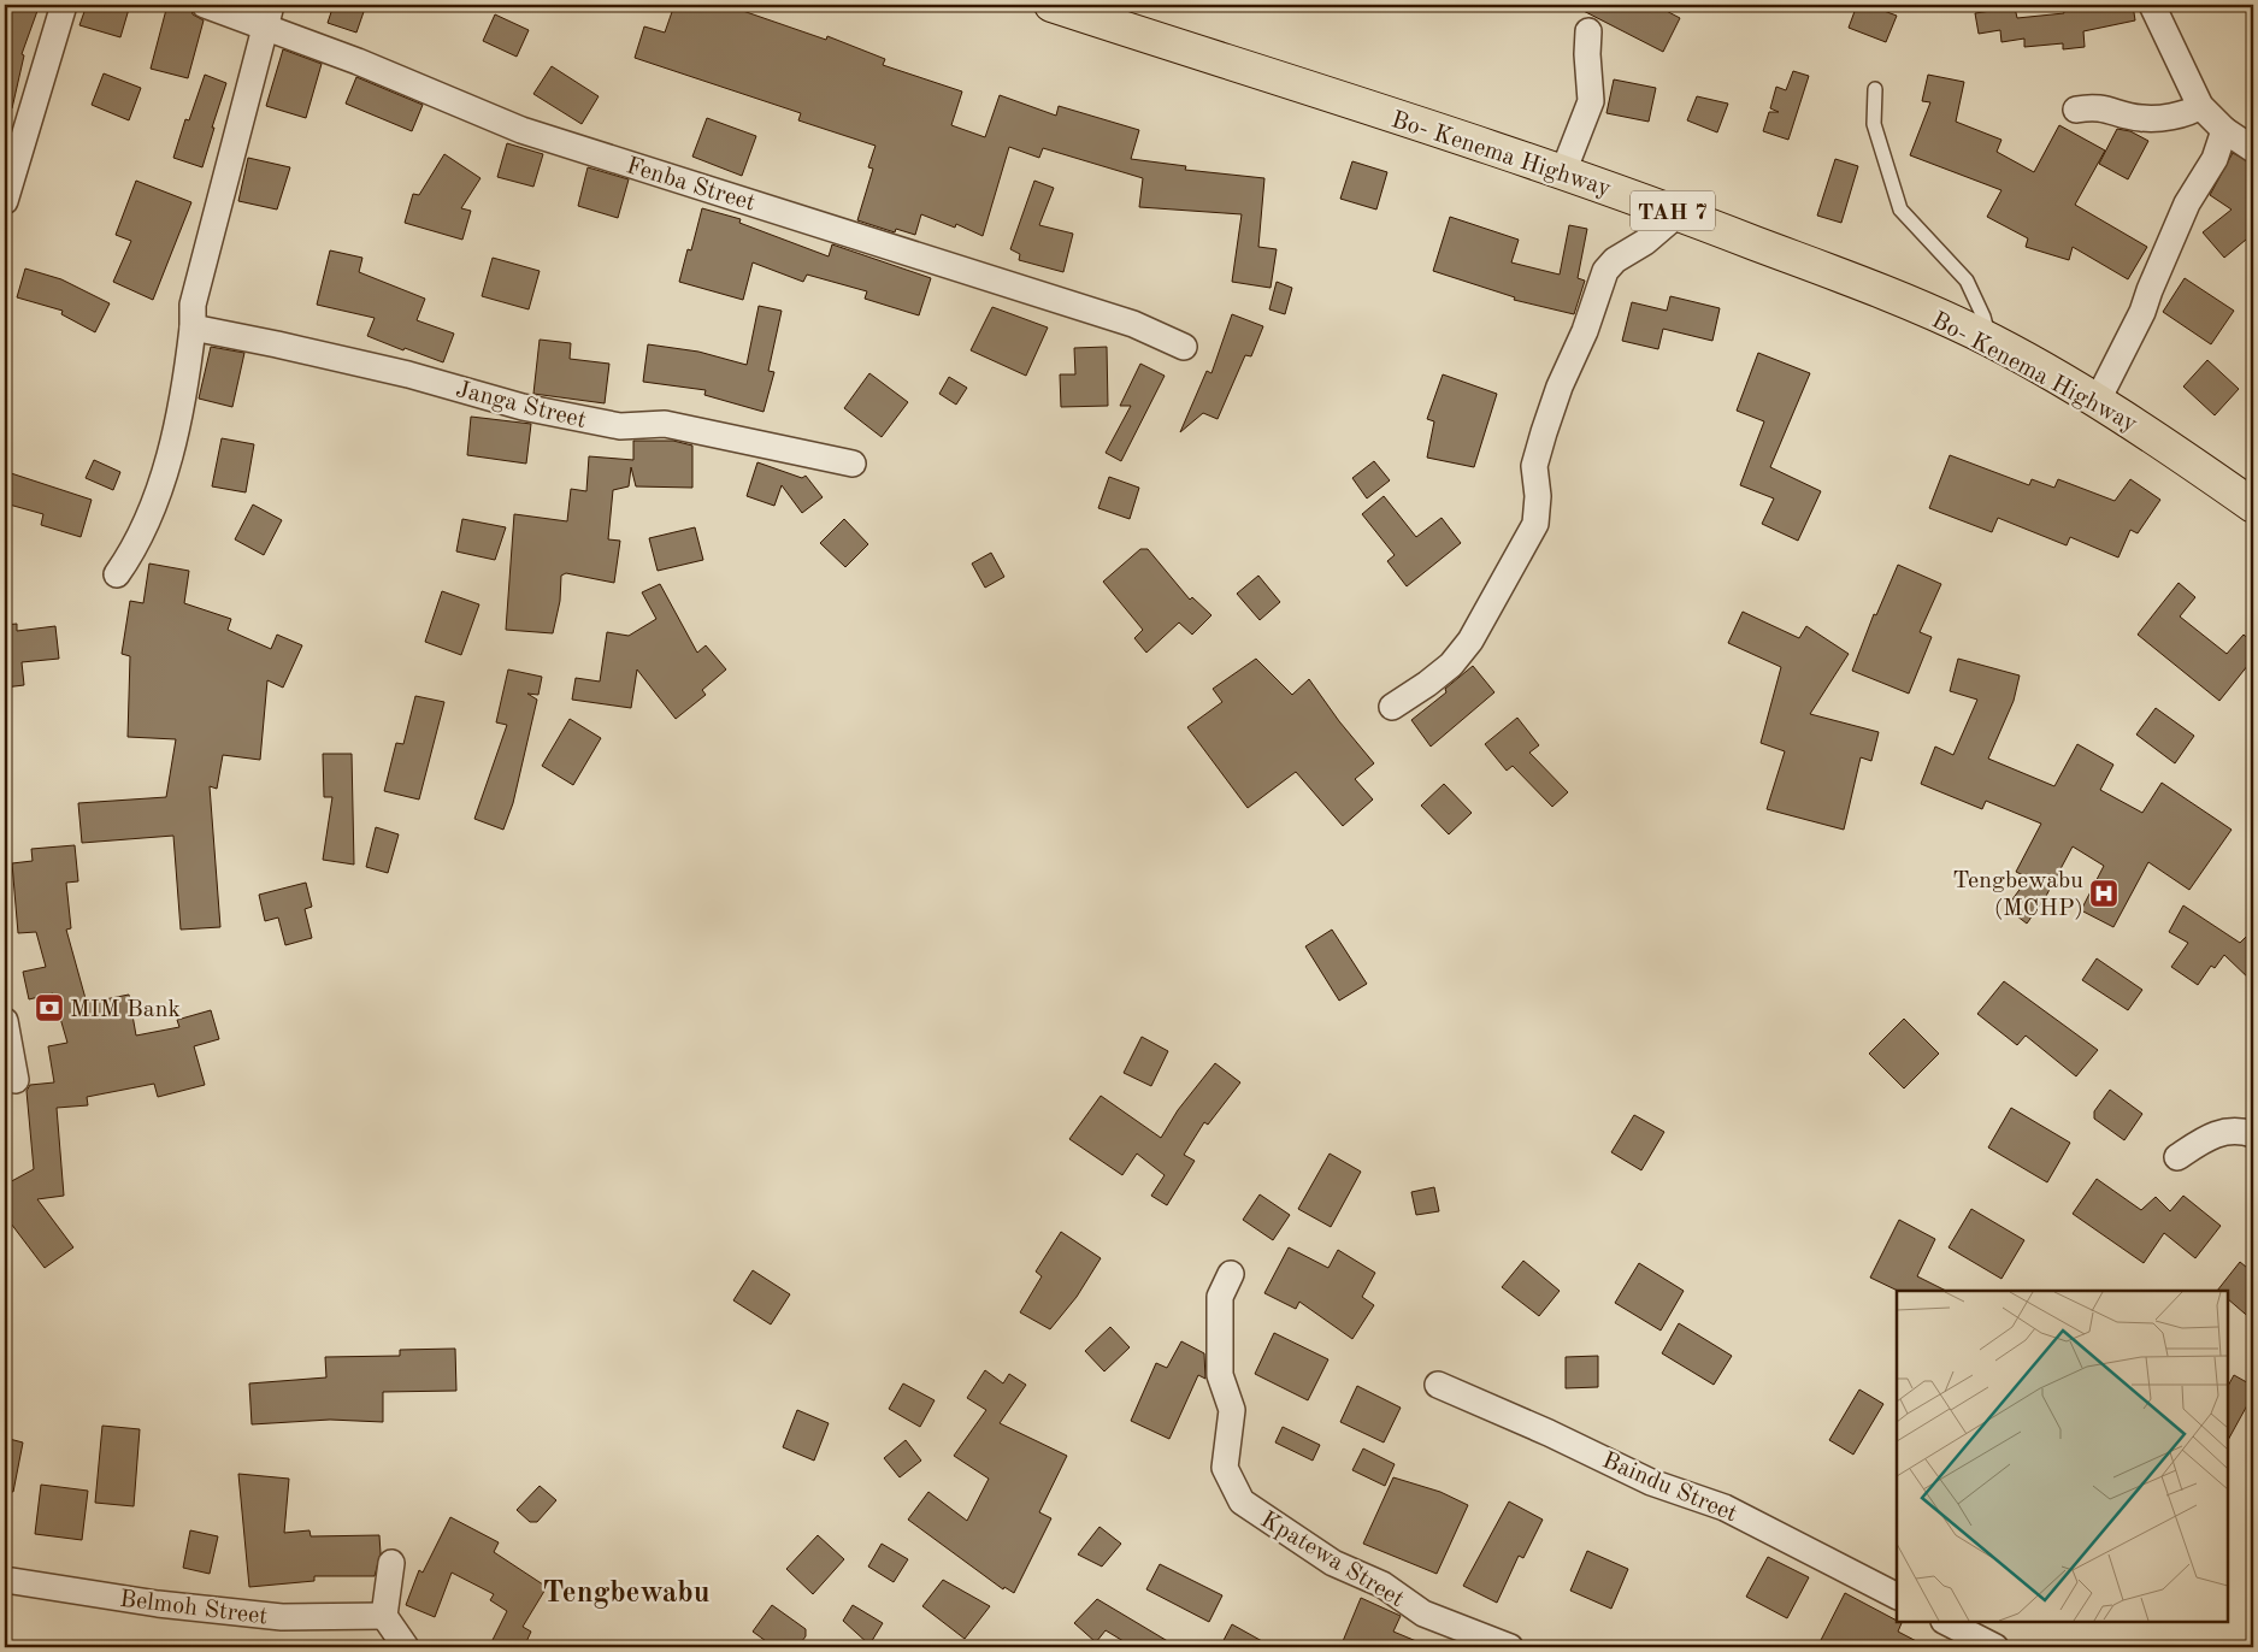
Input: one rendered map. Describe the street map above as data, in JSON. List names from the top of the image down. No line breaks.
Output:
{"streets":{"highway":["Bo- Kenema Highway","TAH 7"],"street":["Fenba Street","Janga Street","Baindu Street","Kpatewa Street","Belmoh Street"]},"districts":["Tengbewabu"],"places":{"hospital":["Tengbewabu (MCHP)"],"bank":["MIM Bank"]}}
